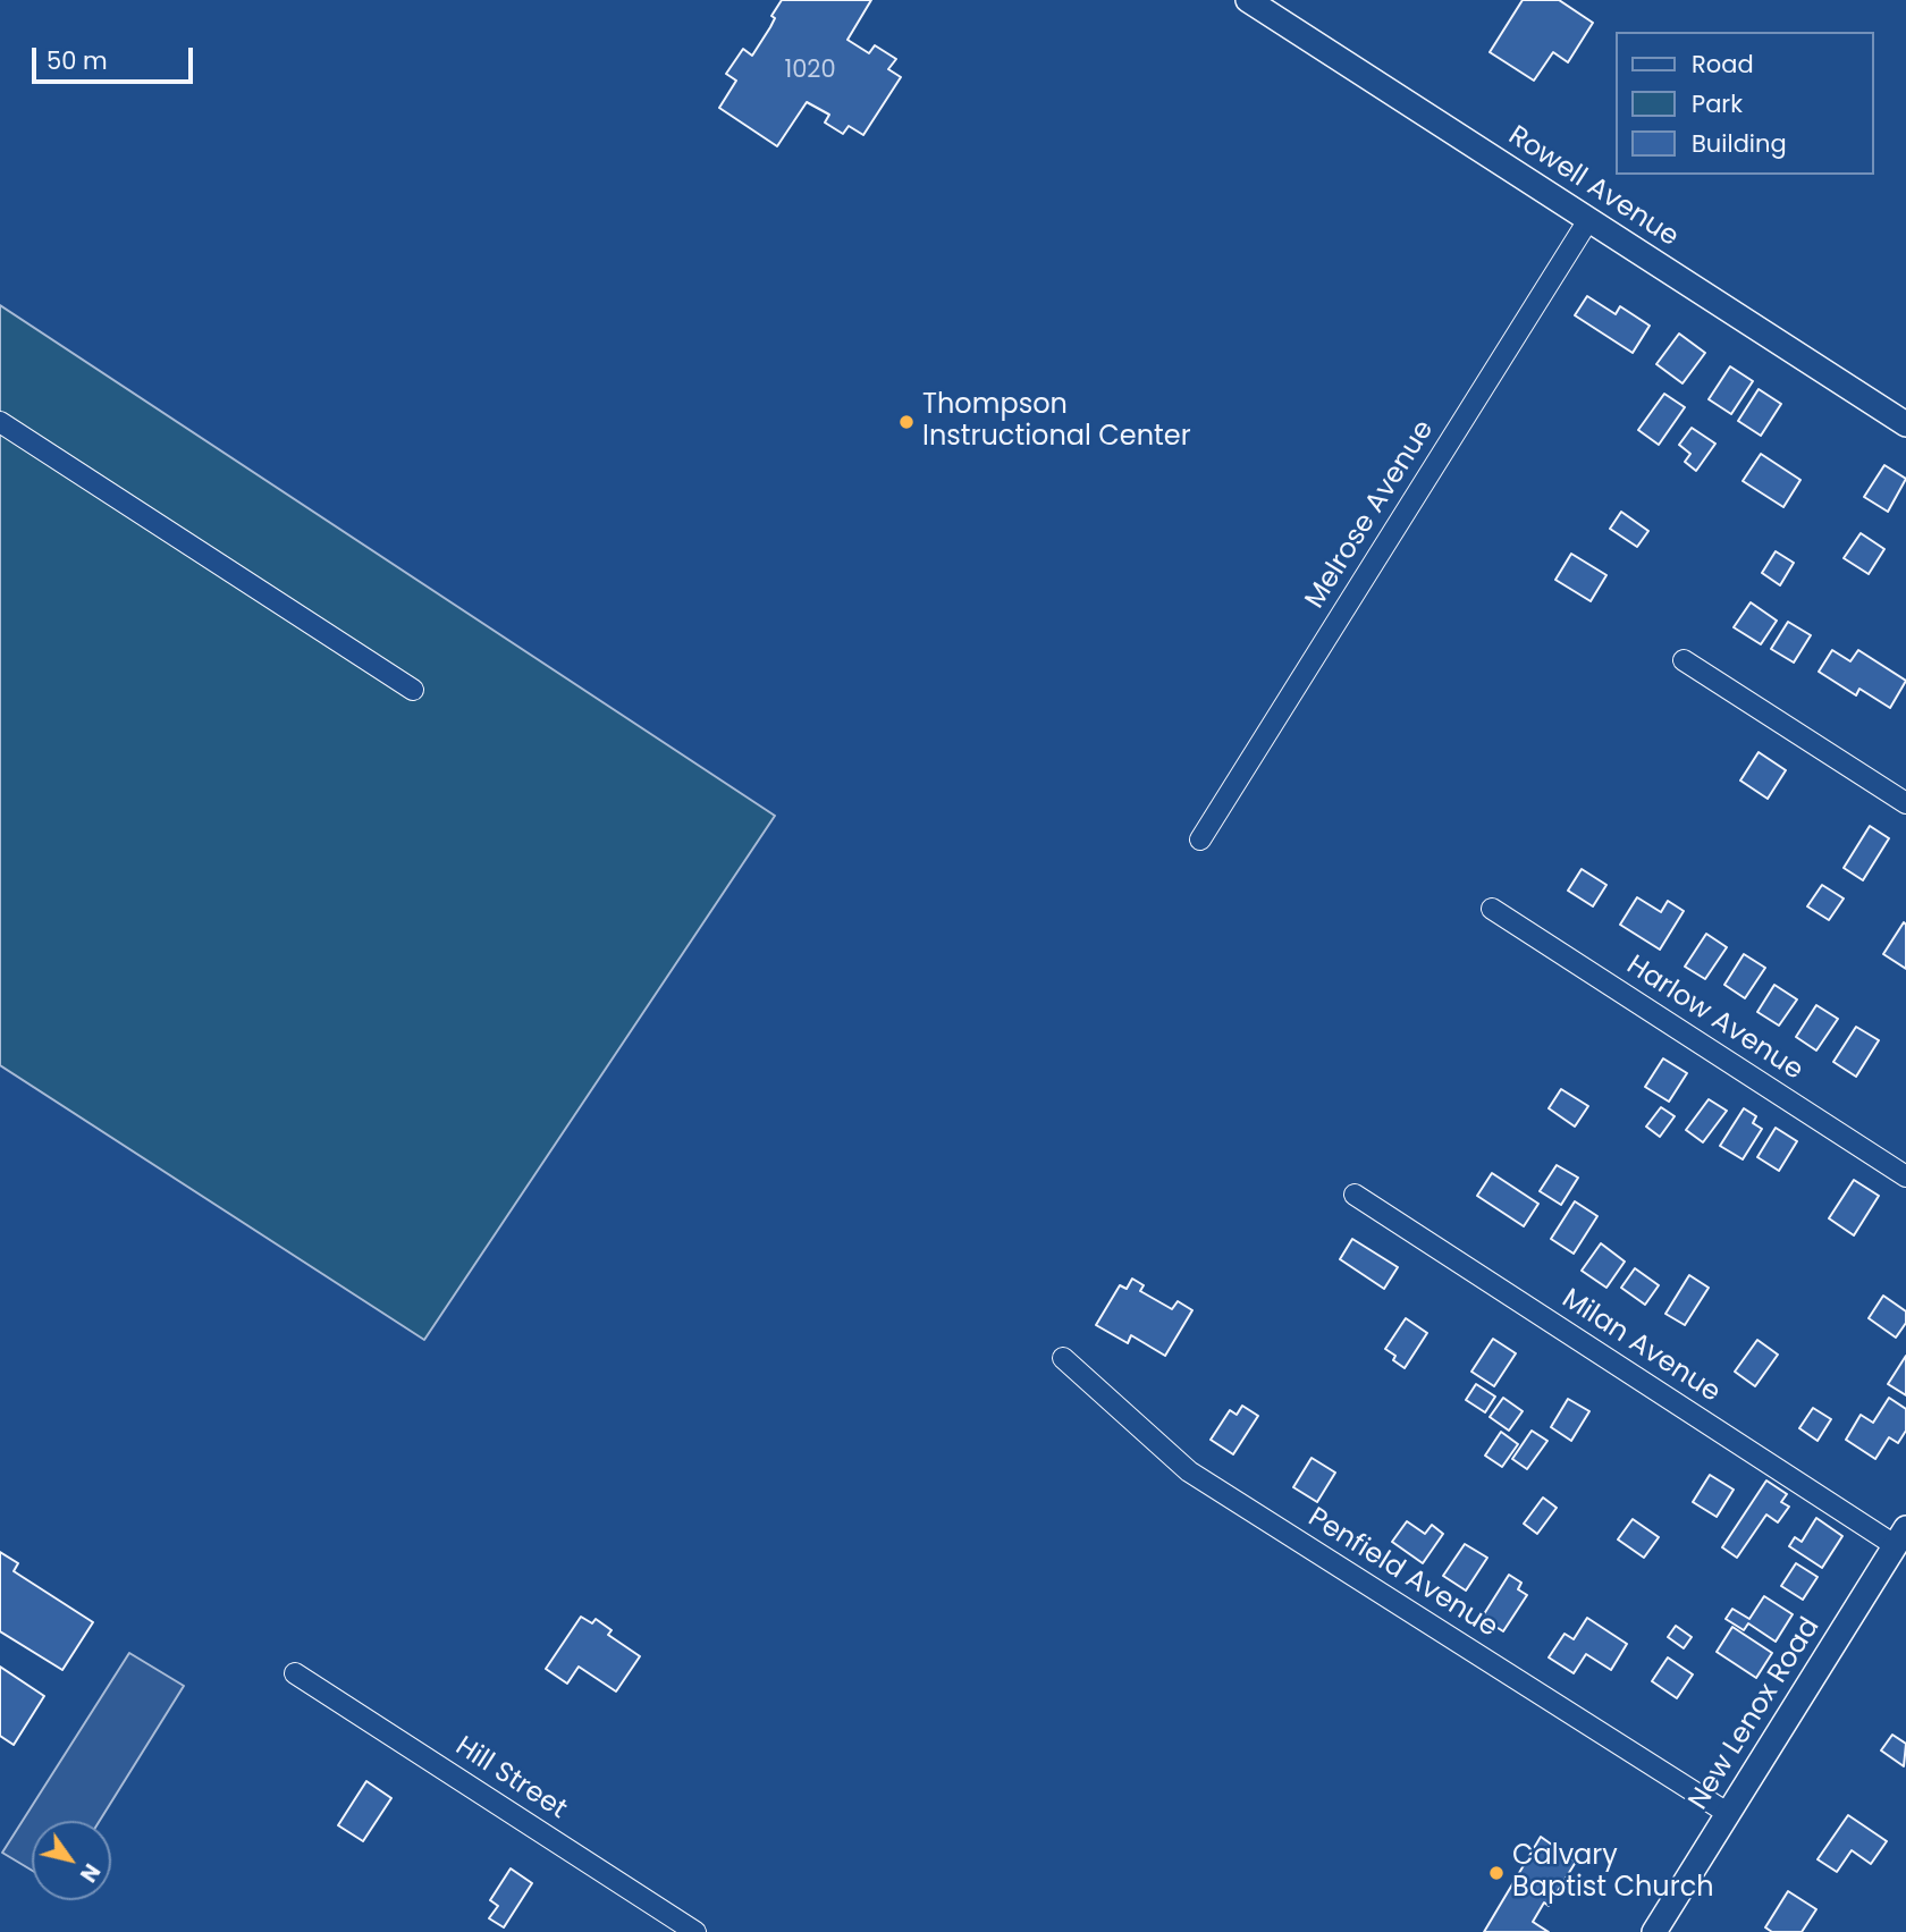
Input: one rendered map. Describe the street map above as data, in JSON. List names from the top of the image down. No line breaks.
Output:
{"streets":{"street":["Rowell Avenue","Melrose Avenue","Harlow Avenue","Milan Avenue","Penfield Avenue","New Lenox Road","Hill Street"]},"crossings":[["Rowell Avenue","Melrose Avenue"],["Milan Avenue","New Lenox Road"],["Penfield Avenue","New Lenox Road"]],"places":["Thompson Instructional Center","Calvary Baptist Church"],"house_numbers":["1020"],"legend":["Road","Park","Building"],"scale_bar":"50 m","north":"bottom right"}
